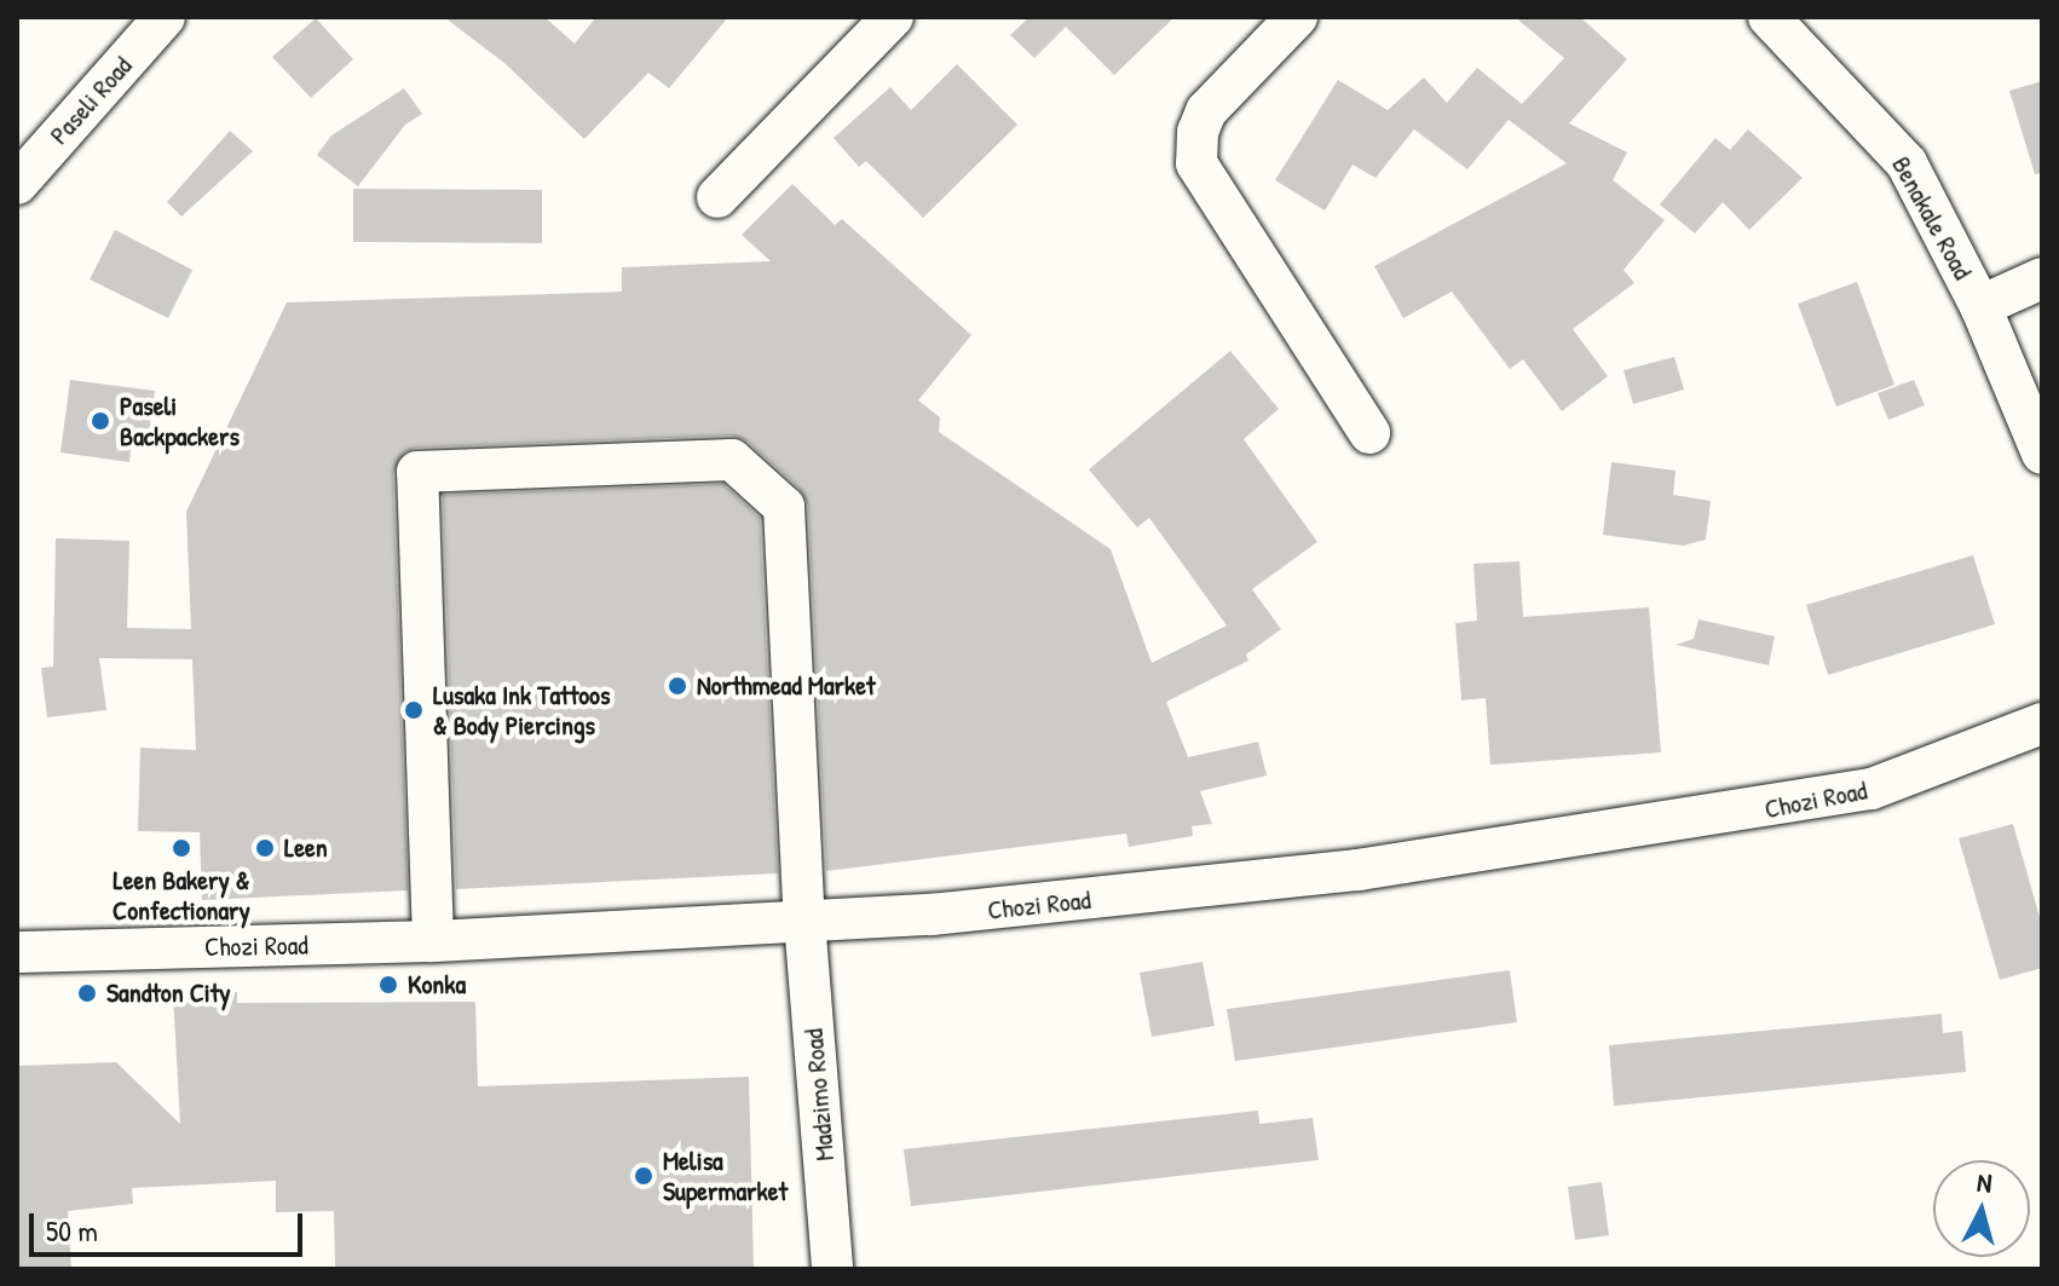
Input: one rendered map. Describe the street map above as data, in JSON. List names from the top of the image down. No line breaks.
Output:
{"streets":{"street":["Paseli Road","Benakale Road","Chozi Road","Madzimo Road"]},"crossings":[["Chozi Road","Madzimo Road"]],"places":["Paseli Backpackers","Northmead Market","Lusaka Ink Tattoos & Body Piercings","Leen Bakery & Confectionary","Leen","Konka","Sandton City","Melisa Supermarket"],"scale_bar":"50 m","north":"top"}
